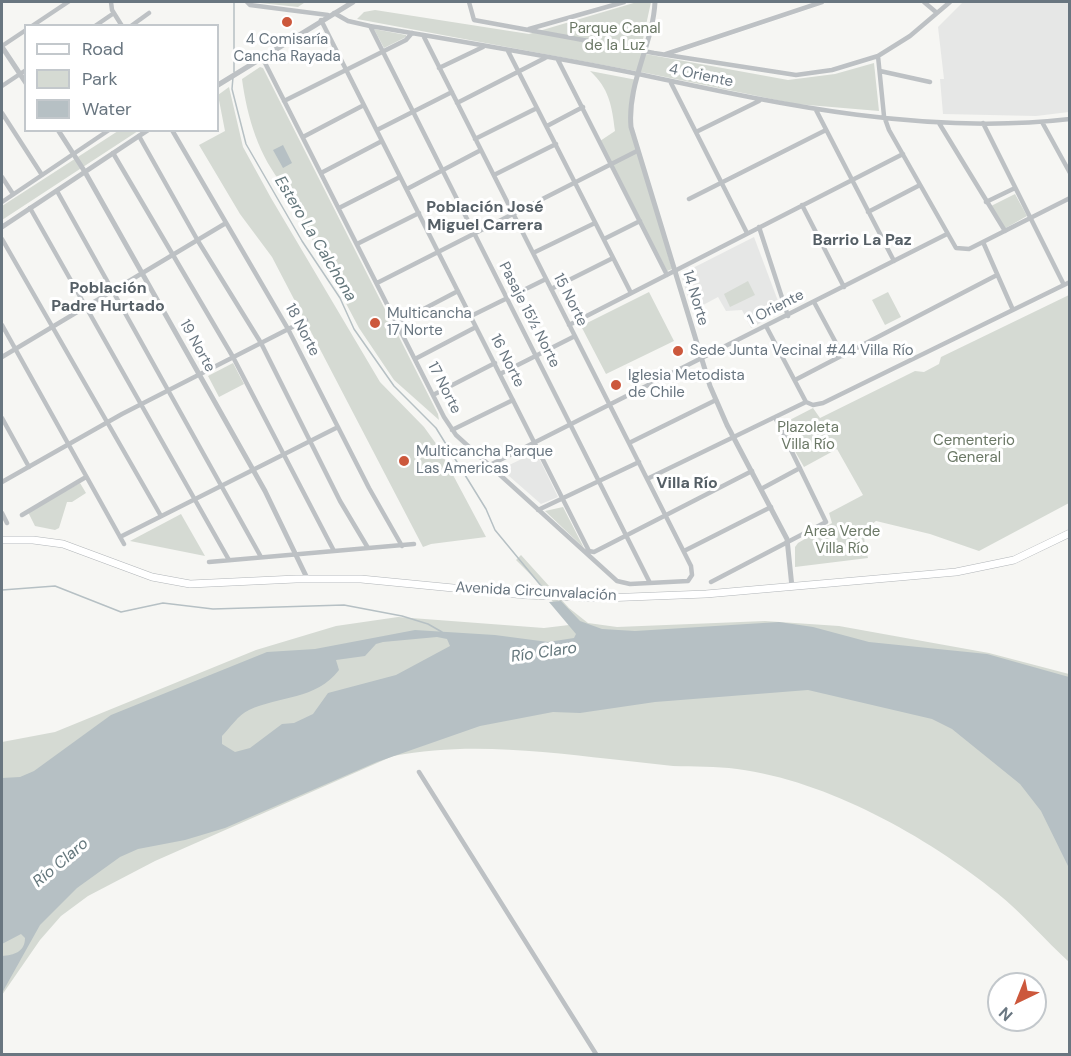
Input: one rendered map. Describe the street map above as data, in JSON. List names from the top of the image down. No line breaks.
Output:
{"streets":{"main road":["Avenida Circunvalación"],"street":["4 Oriente","14 Norte","15 Norte","1 Oriente","Pasaje 15½ Norte","18 Norte","19 Norte","16 Norte","17 Norte"]},"crossings":[["4 Oriente","14 Norte"],["4 Oriente","15 Norte"],["4 Oriente","Pasaje 15½ Norte"],["14 Norte","1 Oriente"],["14 Norte","Avenida Circunvalación"],["15 Norte","1 Oriente"],["15 Norte","17 Norte"],["1 Oriente","Pasaje 15½ Norte"],["1 Oriente","16 Norte"],["1 Oriente","17 Norte"],["Pasaje 15½ Norte","16 Norte"],["Pasaje 15½ Norte","17 Norte"],["19 Norte","Avenida Circunvalación"]],"districts":["Población José Miguel Carrera","Barrio La Paz","Población Padre Hurtado","Villa Río"],"water":["Estero La Calchona","Río Claro"],"parks":["Parque Canal de la Luz","Plazoleta Villa Río","Cementerio General","Area Verde Villa Río"],"places":["4 Comisaría Cancha Rayada","Multicancha 17 Norte","Sede Junta Vecinal #44 Villa Río","Iglesia Metodista de Chile","Multicancha Parque Las Americas"],"legend":["Road","Park","Water"],"north":"bottom left"}
